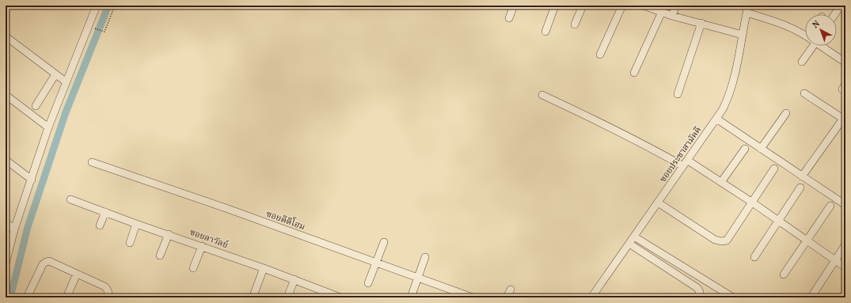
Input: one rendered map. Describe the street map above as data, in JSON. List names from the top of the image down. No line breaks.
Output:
{"streets":{"street":["ซอยประชาสามัคคี","ซอยดีดีโฮม","ซอยลาวัลย์"]},"north":"top left"}
